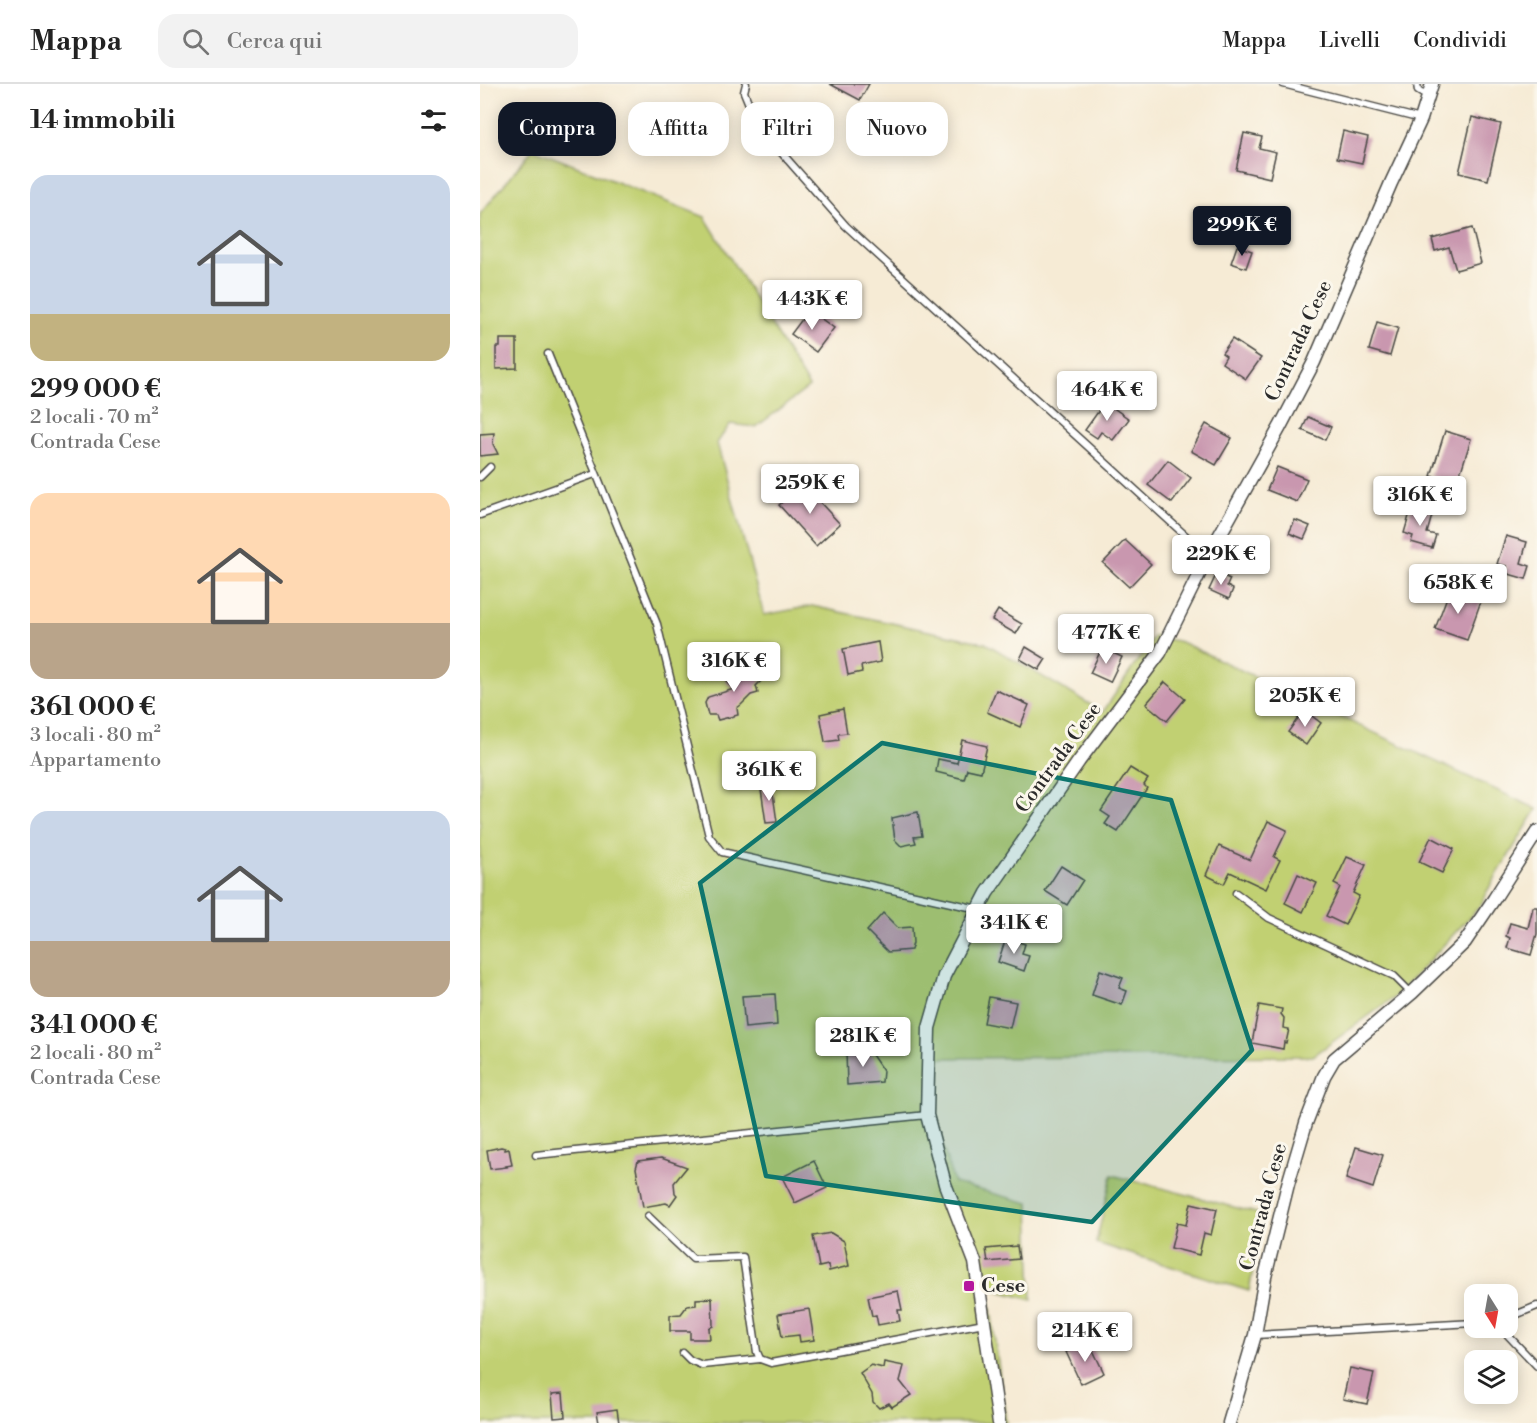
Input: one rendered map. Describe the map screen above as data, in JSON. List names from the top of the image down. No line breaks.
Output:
{"streets":{"street":["Contrada Cese"]},"places":{"transit":["Cese"]},"north":"bottom","page":{"header":"Mappa","search":"Cerca qui","nav":["Mappa","Livelli","Condividi"],"heading":"14 immobili","chip":["Compra","Affitta","Filtri","Nuovo"],"list":[{"name":"299 000 €","note":"2 locali · 70 m² · Contrada Cese"},{"name":"361 000 €","note":"3 locali · 80 m² · Appartamento"},{"name":"341 000 €","note":"2 locali · 80 m² · Contrada Cese"}],"price":["299K €","443K €","464K €","259K €","316K €","229K €","658K €","477K €","316K €","205K €","361K €","341K €","281K €","214K €"]}}
